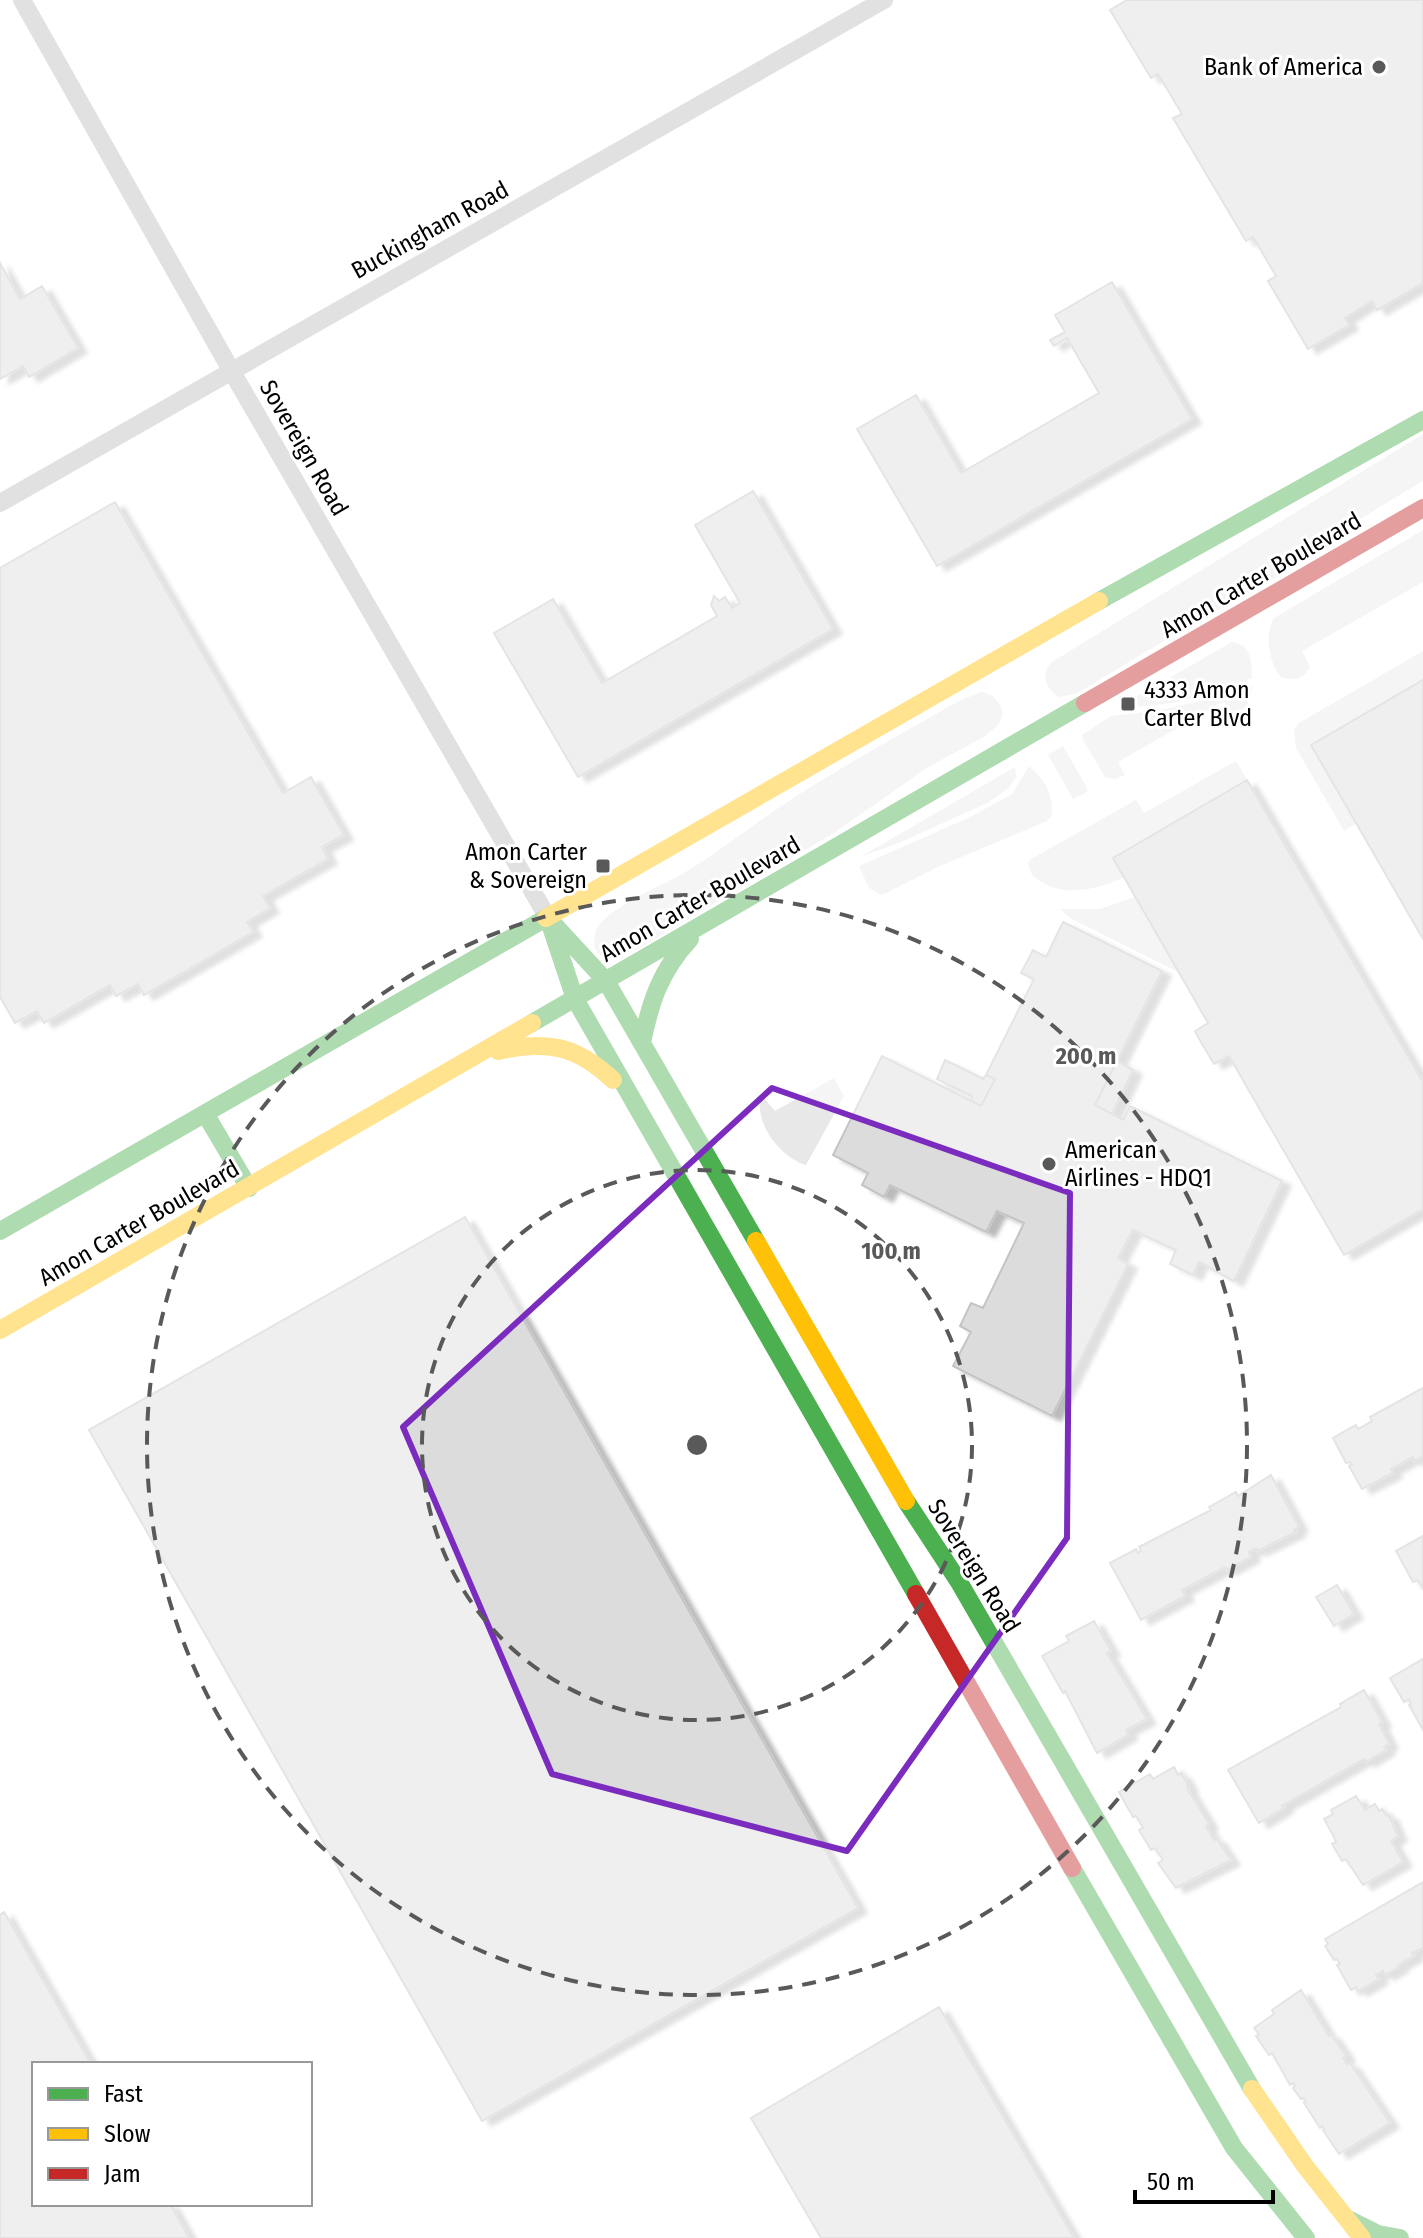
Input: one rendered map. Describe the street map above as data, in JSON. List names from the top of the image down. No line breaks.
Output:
{"streets":{"street":["Buckingham Road","Sovereign Road","Amon Carter Boulevard"]},"crossings":[["Buckingham Road","Sovereign Road"],["Sovereign Road","Amon Carter Boulevard"]],"places":{"other":["Bank of America","American Airlines - HDQ1"],"transit":["4333 Amon Carter Blvd","Amon Carter & Sovereign"]},"legend":["Fast","Slow","Jam"],"scale_bar":"50 m","rings":["200 m","100 m"]}
